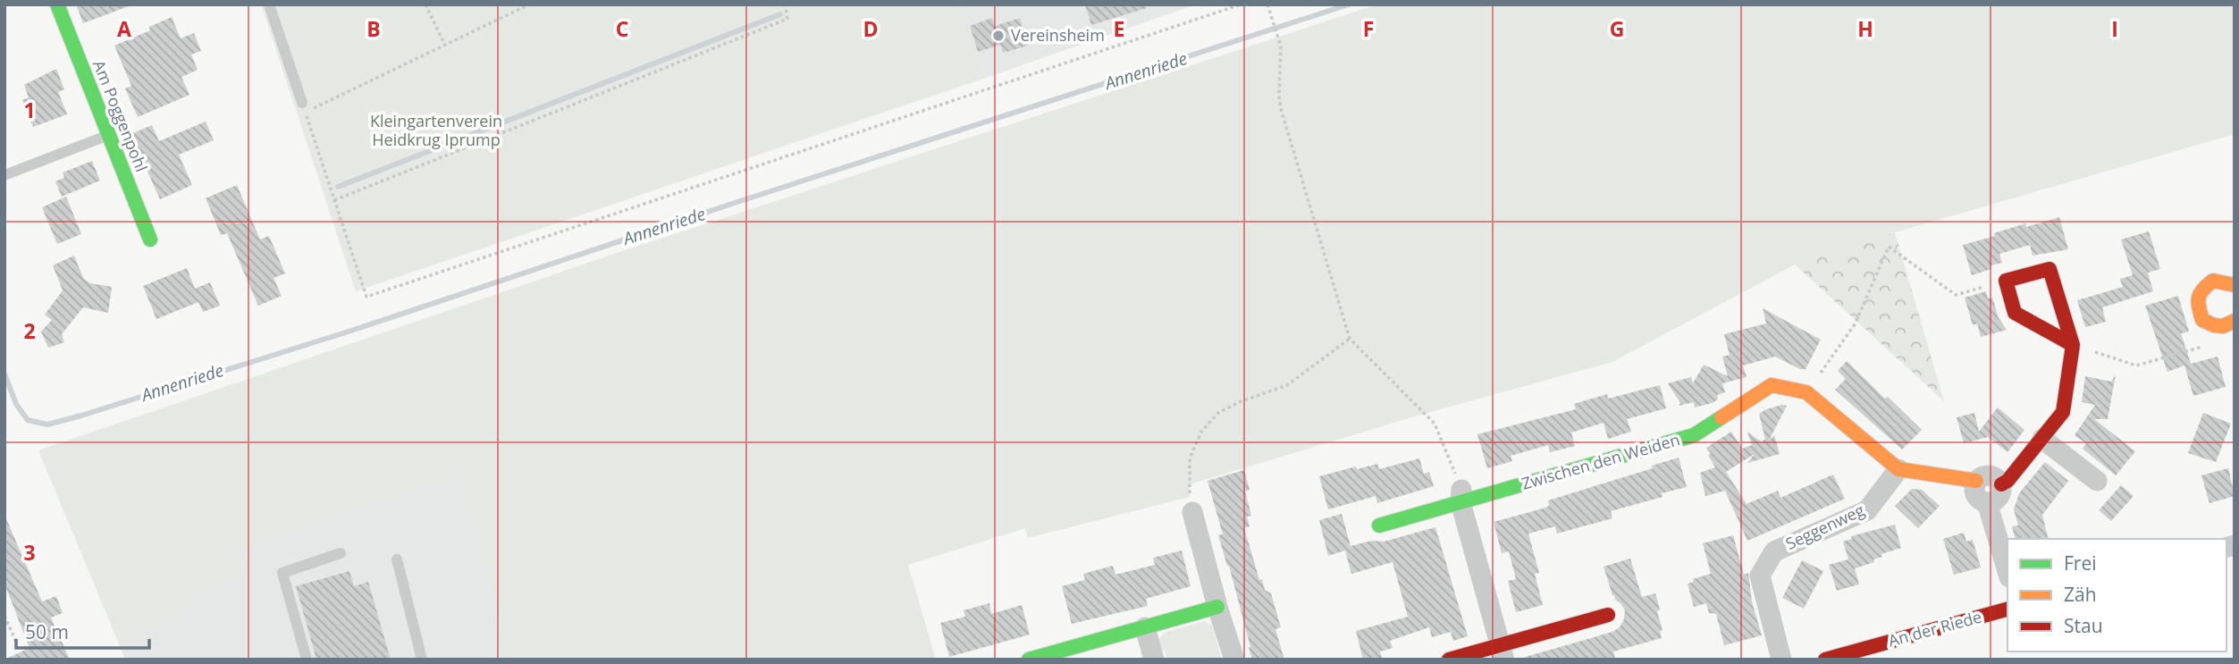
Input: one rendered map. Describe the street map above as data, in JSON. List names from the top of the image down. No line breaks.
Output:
{"streets":{"street":["Am Poggenpohl","Zwischen den Weiden","Seggenweg","An der Riede"]},"water":["Annenriede"],"parks":["Kleingartenverein Heidkrug Iprump"],"places":["Vereinsheim"],"legend":["Frei","Zäh","Stau"],"scale_bar":"50 m","grid":{"columns":["A","B","C","D","E","F","G","H","I"],"rows":["1","2","3"]}}
